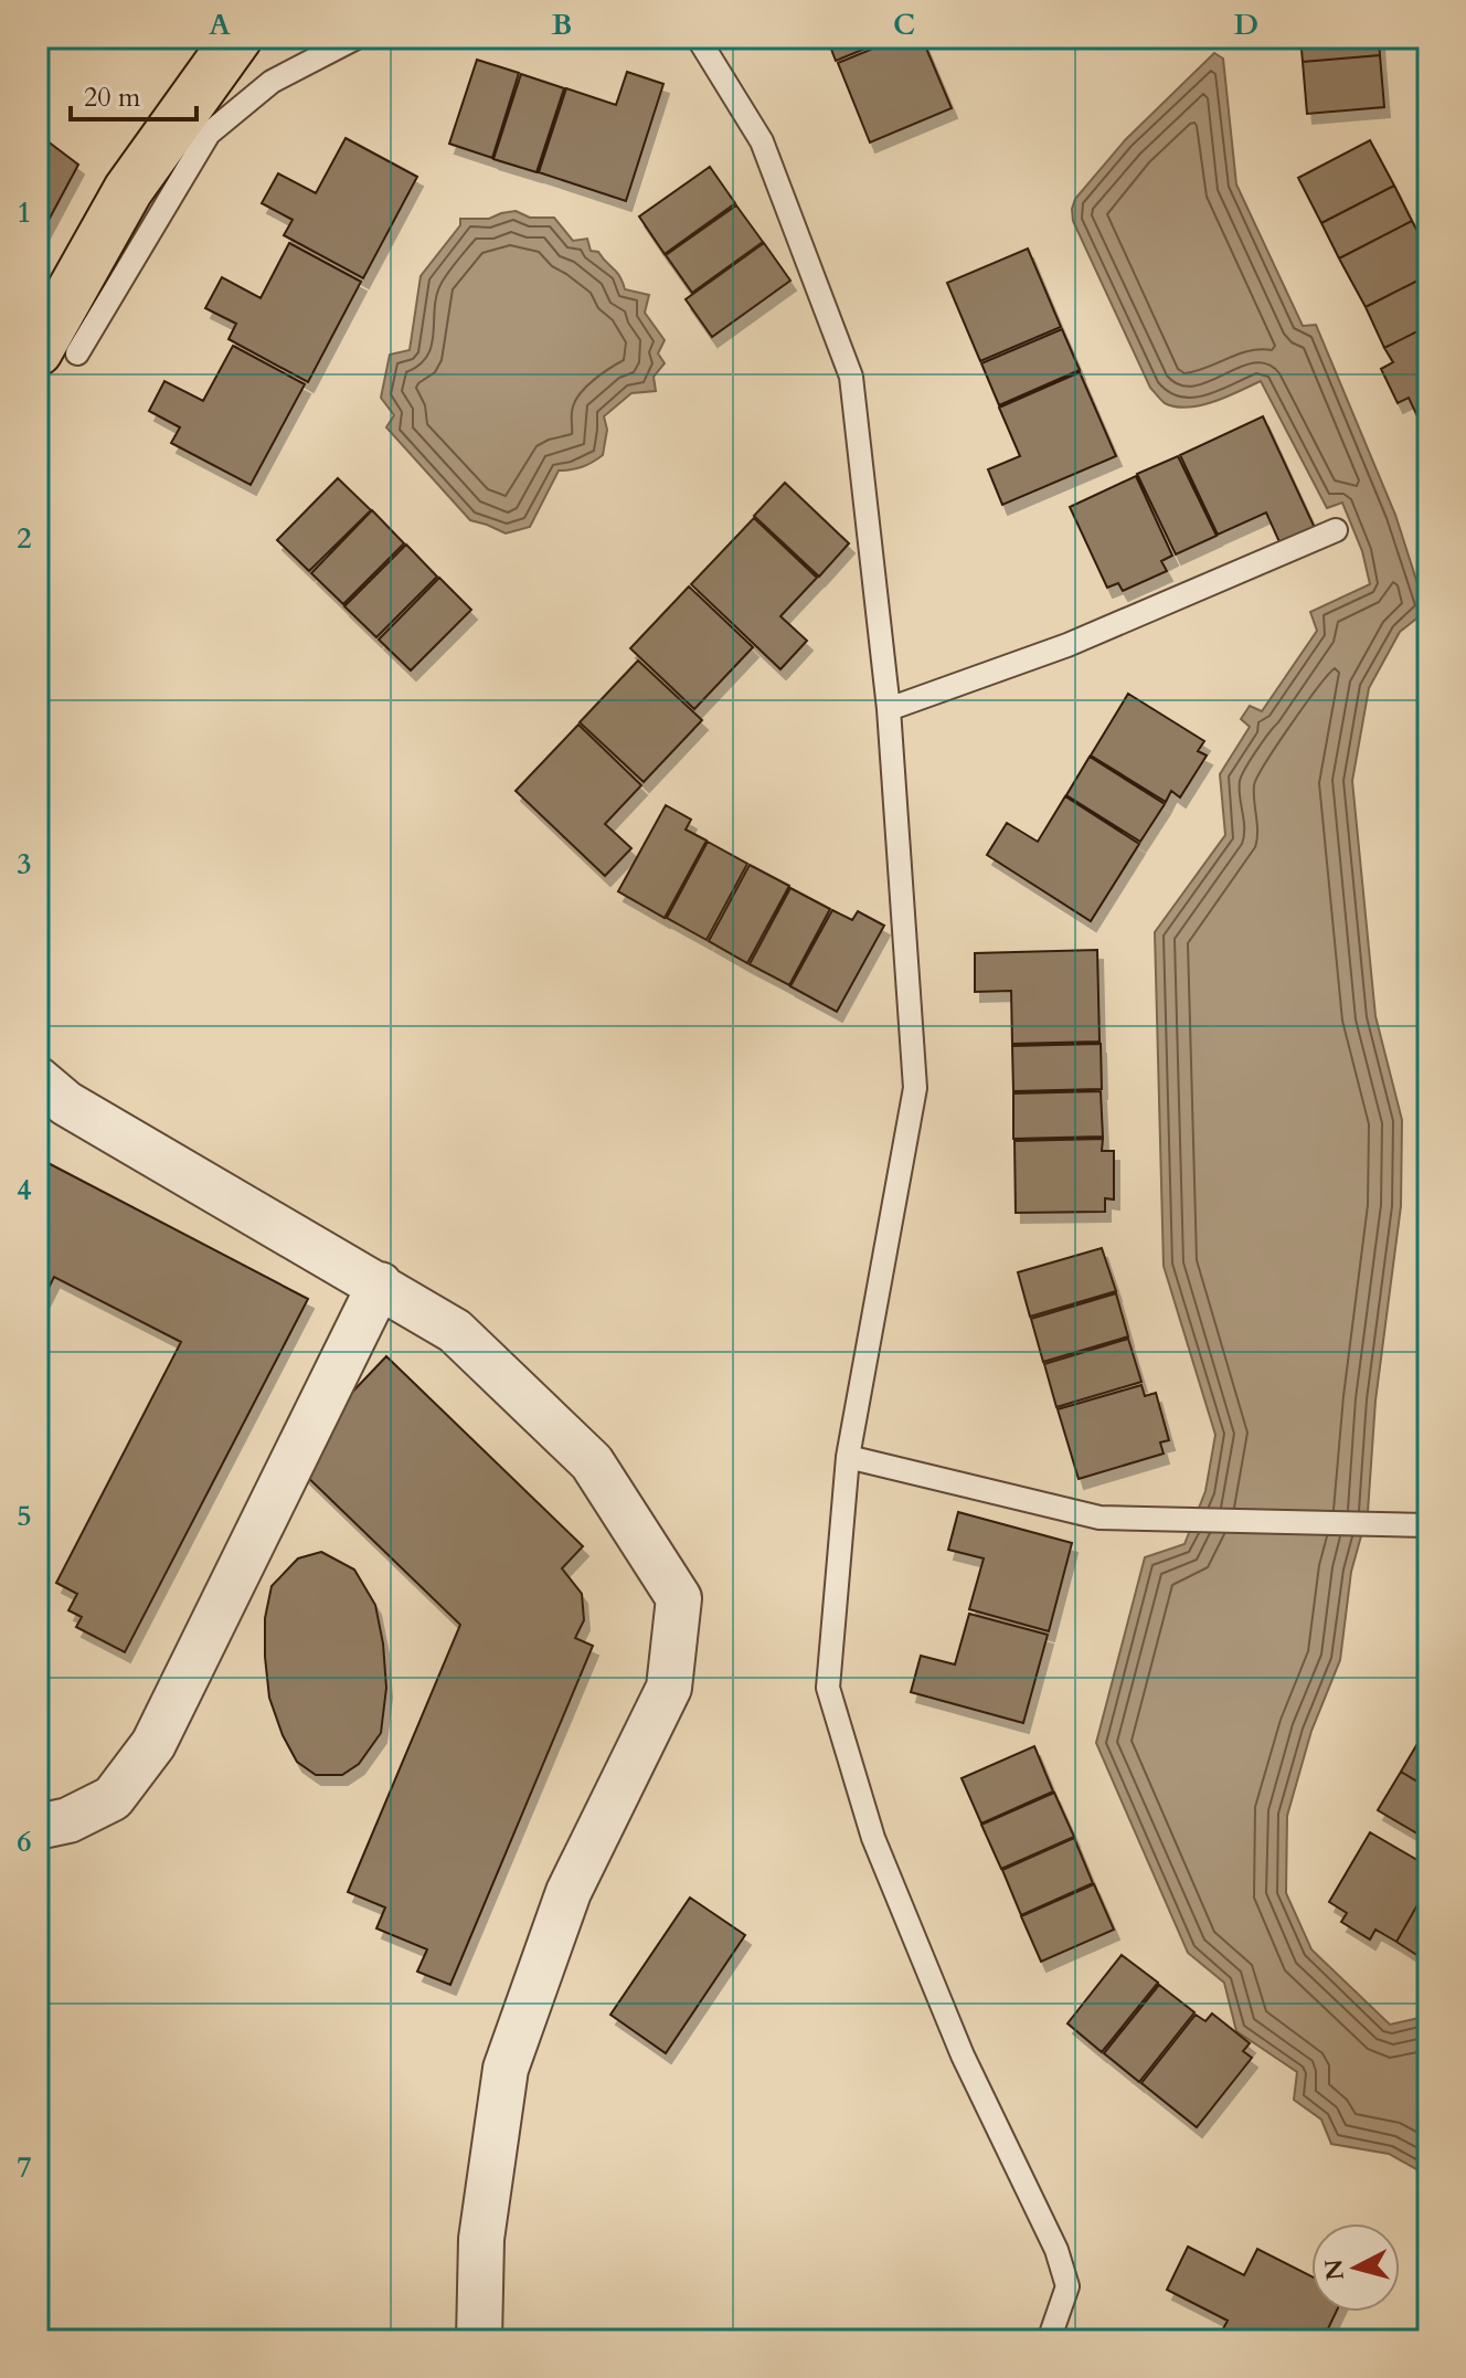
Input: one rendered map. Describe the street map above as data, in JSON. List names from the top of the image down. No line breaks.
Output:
{"scale_bar":"20 m","north":"left","grid":{"columns":["A","B","C","D"],"rows":["1","2","3","4","5","6","7"]}}
